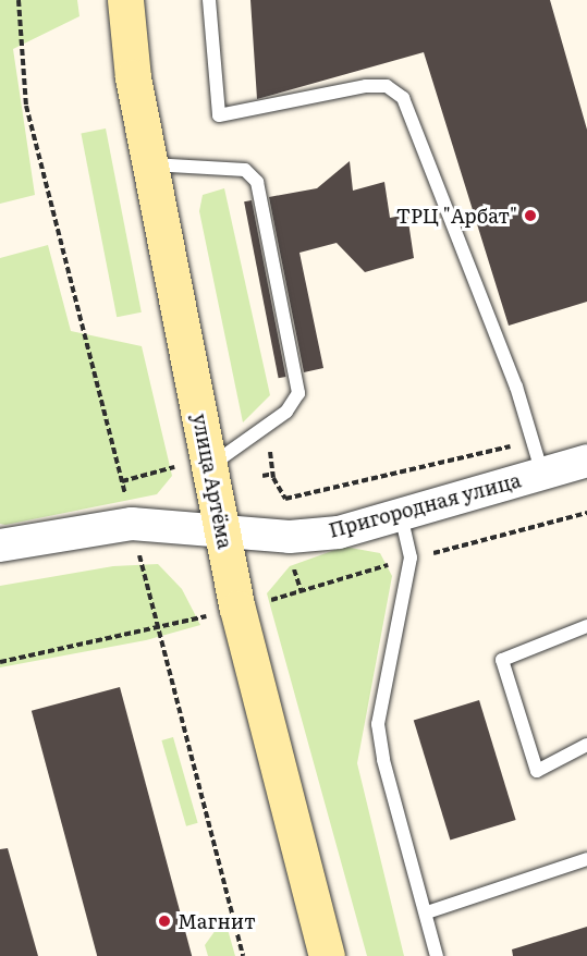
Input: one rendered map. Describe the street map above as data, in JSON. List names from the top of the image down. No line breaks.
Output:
{"streets":{"main road":["улица Артёма"],"street":["Пригородная улица"]},"crossings":[["улица Артёма","Пригородная улица"]],"places":["ТРЦ \"Арбат\"","Магнит"]}
